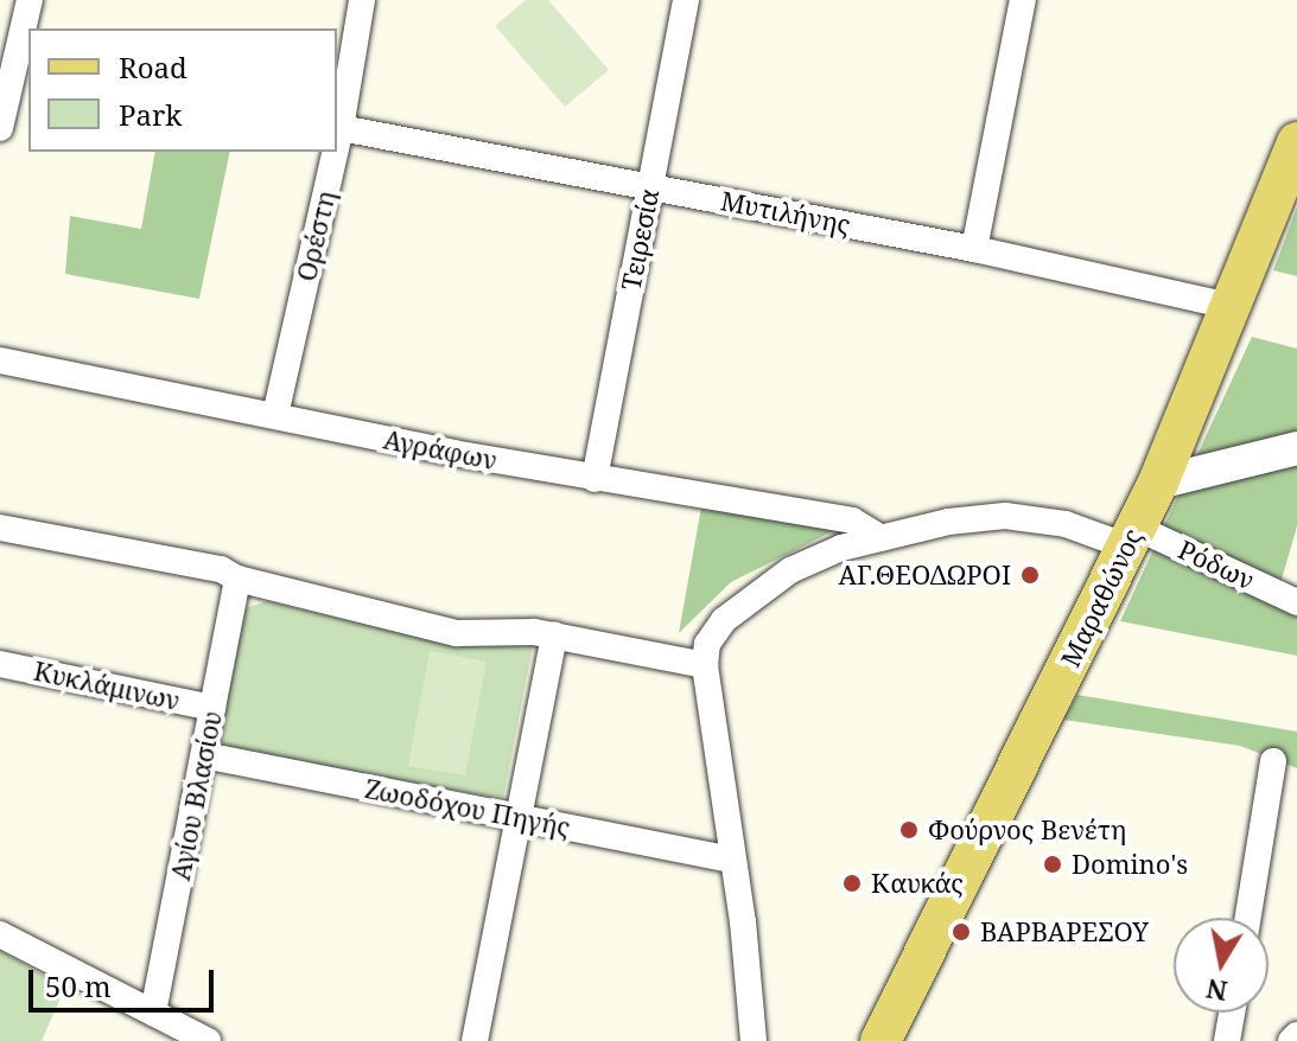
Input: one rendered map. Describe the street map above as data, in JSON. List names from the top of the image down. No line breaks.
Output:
{"streets":{"main road":["Μαραθώνος"],"street":["Μυτιλήνης","Ορέστη","Τειρεσία","Αγράφων","Ρόδων","Κυκλάμινων","Αγίου Βλασίου","Ζωοδόχου Πηγής"]},"crossings":[["Μυτιλήνης","Ορέστη"],["Μυτιλήνης","Τειρεσία"],["Μυτιλήνης","Μαραθώνος"],["Ορέστη","Αγράφων"],["Τειρεσία","Αγράφων"],["Αγράφων","Ρόδων"],["Ρόδων","Μαραθώνος"],["Κυκλάμινων","Αγίου Βλασίου"],["Αγίου Βλασίου","Ζωοδόχου Πηγής"]],"places":["ΑΓ.ΘΕΟΔΩΡΟΙ","Φούρνος Βενέτη","Domino's","Καυκάς","ΒΑΡΒΑΡΕΣΟΥ"],"legend":["Road","Park"],"scale_bar":"50 m","north":"bottom"}
